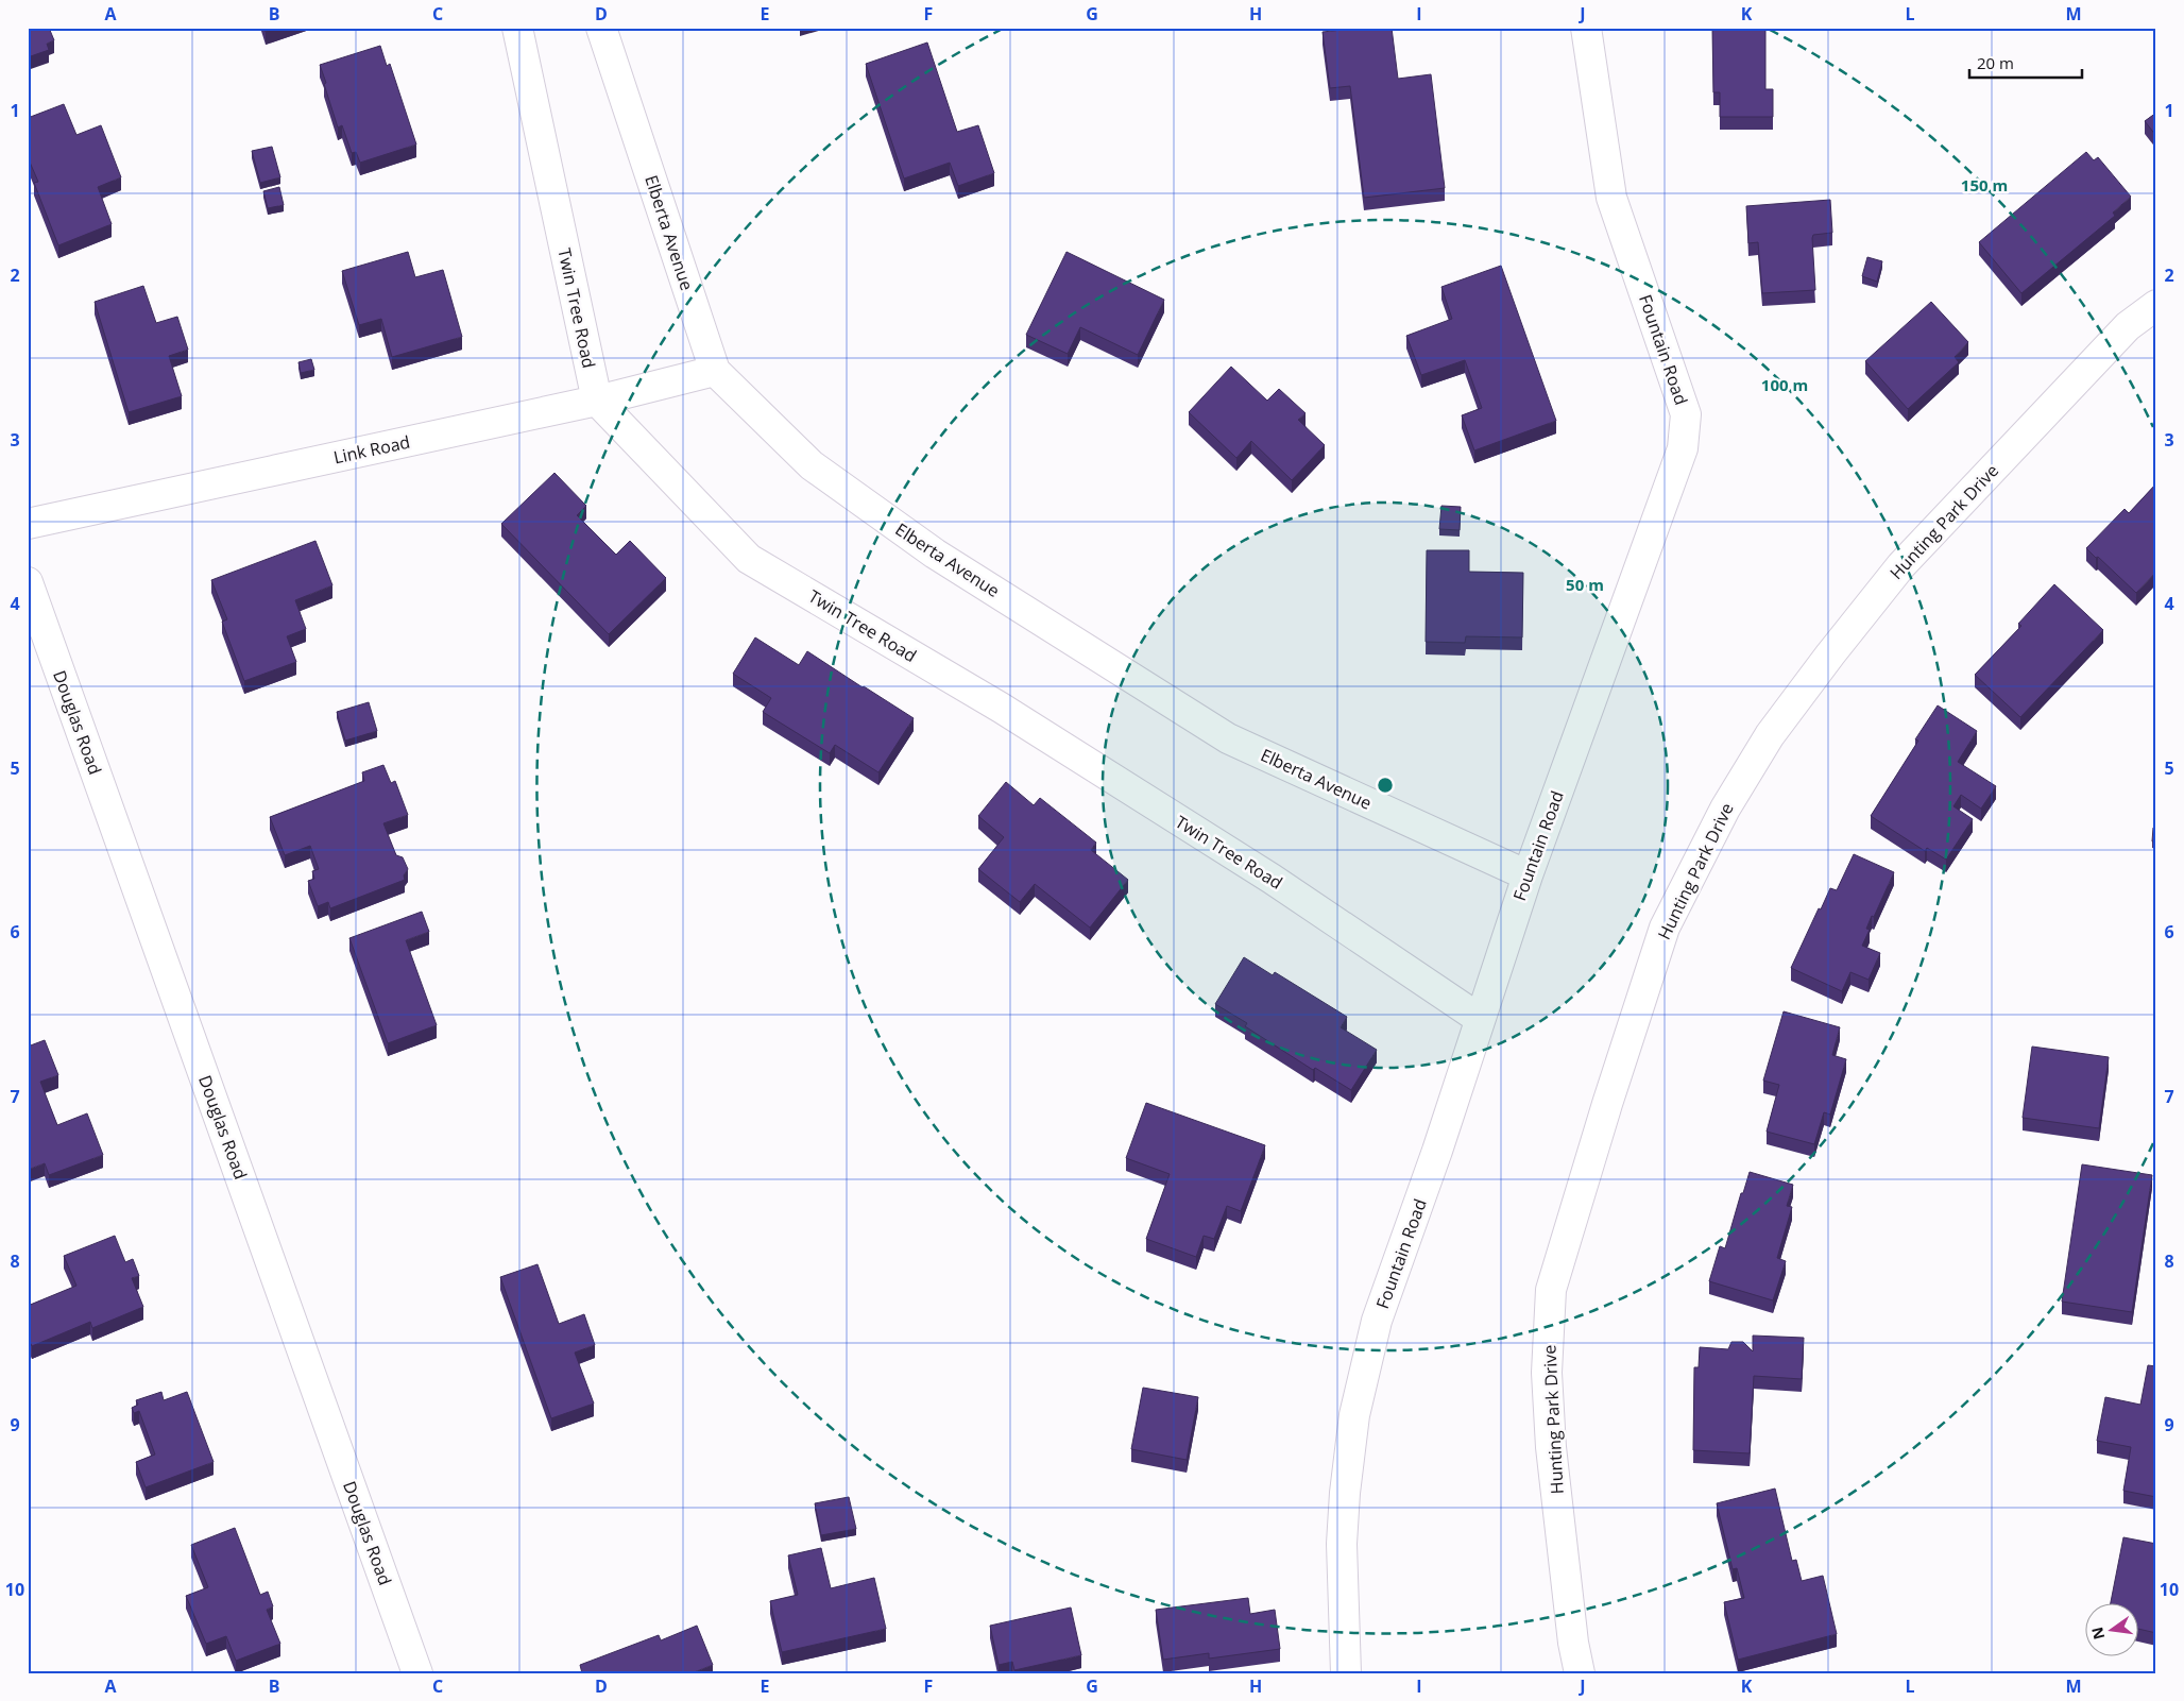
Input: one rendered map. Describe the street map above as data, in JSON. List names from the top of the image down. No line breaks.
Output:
{"streets":{"street":["Elberta Avenue","Twin Tree Road","Fountain Road","Link Road","Hunting Park Drive","Douglas Road"]},"crossings":[["Elberta Avenue","Fountain Road"],["Elberta Avenue","Link Road"],["Twin Tree Road","Fountain Road"],["Twin Tree Road","Link Road"]],"scale_bar":"20 m","north":"left","grid":{"columns":["A","B","C","D","E","F","G","H","I","J","K","L","M"],"rows":["1","2","3","4","5","6","7","8","9","10"]},"rings":["150 m","100 m","50 m"]}
